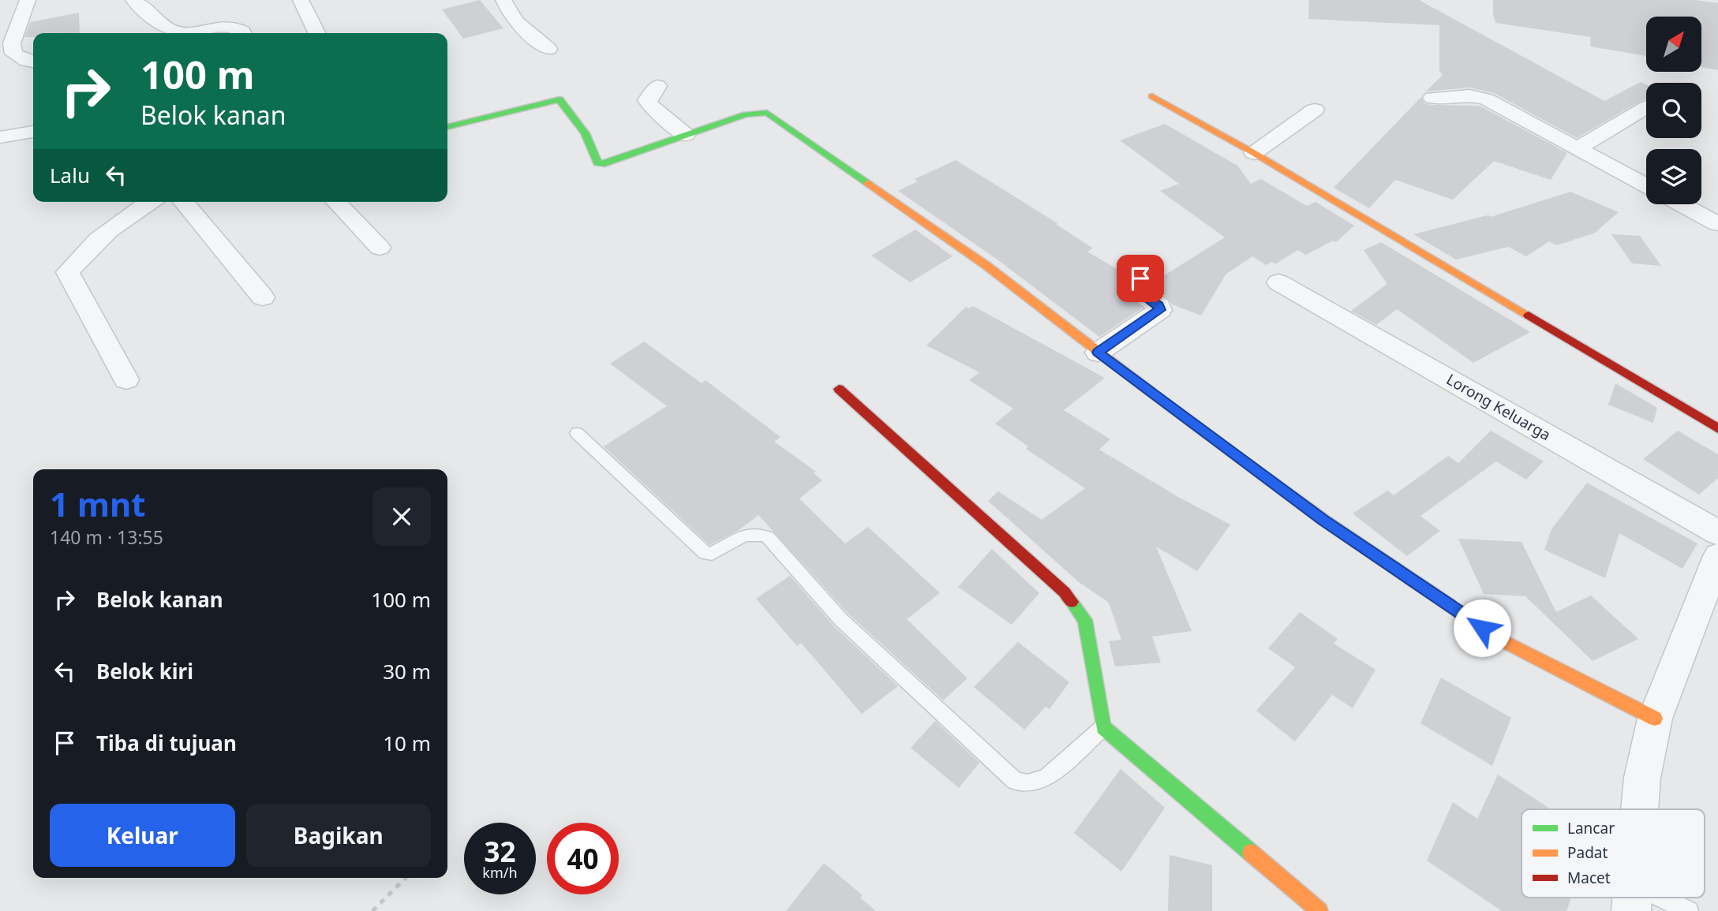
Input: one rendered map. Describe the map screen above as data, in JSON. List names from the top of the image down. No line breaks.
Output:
{"streets":{"street":["Lorong Keluarga"]},"legend":["Lancar","Padat","Macet"],"north":"top right","page":{"turn":["100 m","Belok kanan"],"then":"Lalu","heading":["1 mnt","140 m · 13:55"],"list":[{"name":"Belok kanan","value":"100 m"},{"name":"Belok kiri","value":"30 m"},{"name":"Tiba di tujuan","value":"10 m"}],"buttons":["Keluar","Bagikan"],"speed":"32 km/h","limit":"40"}}
